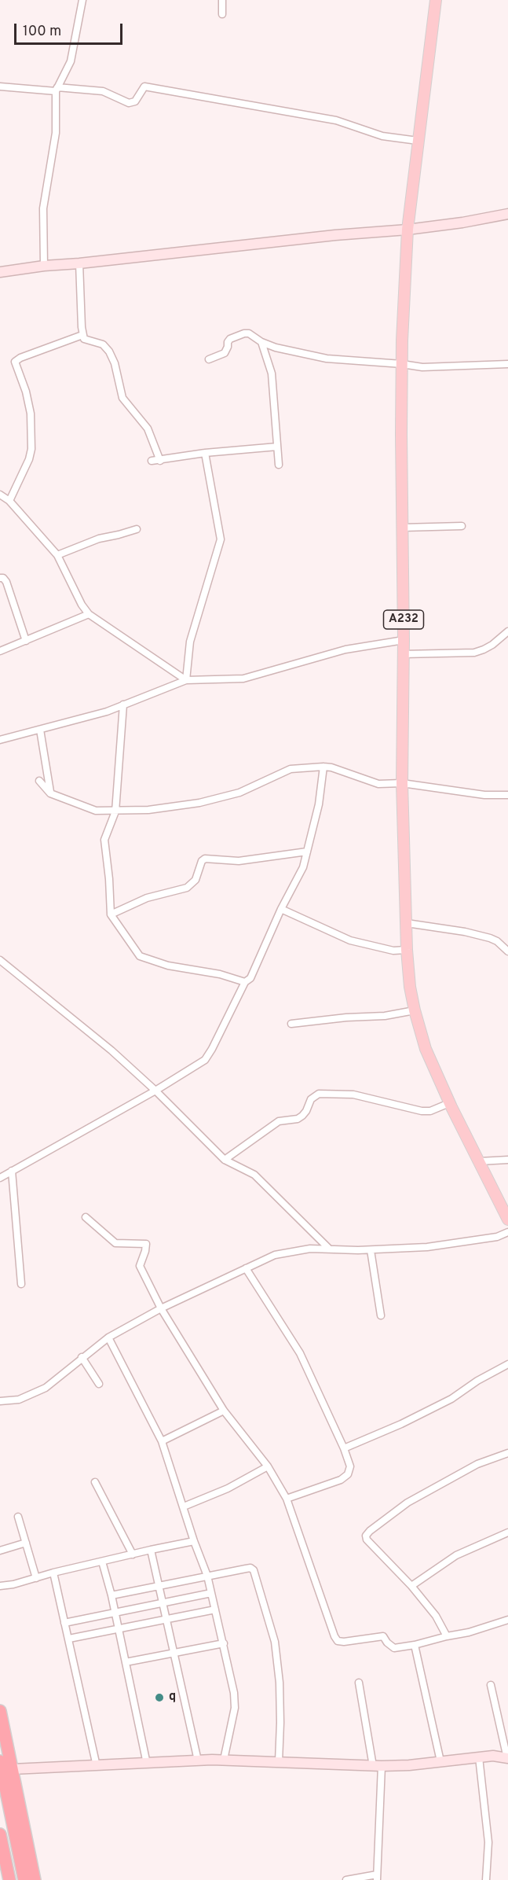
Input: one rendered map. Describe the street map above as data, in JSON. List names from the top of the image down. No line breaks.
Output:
{"streets":{"main road":["A232"]},"places":["q"],"scale_bar":"100 m"}
